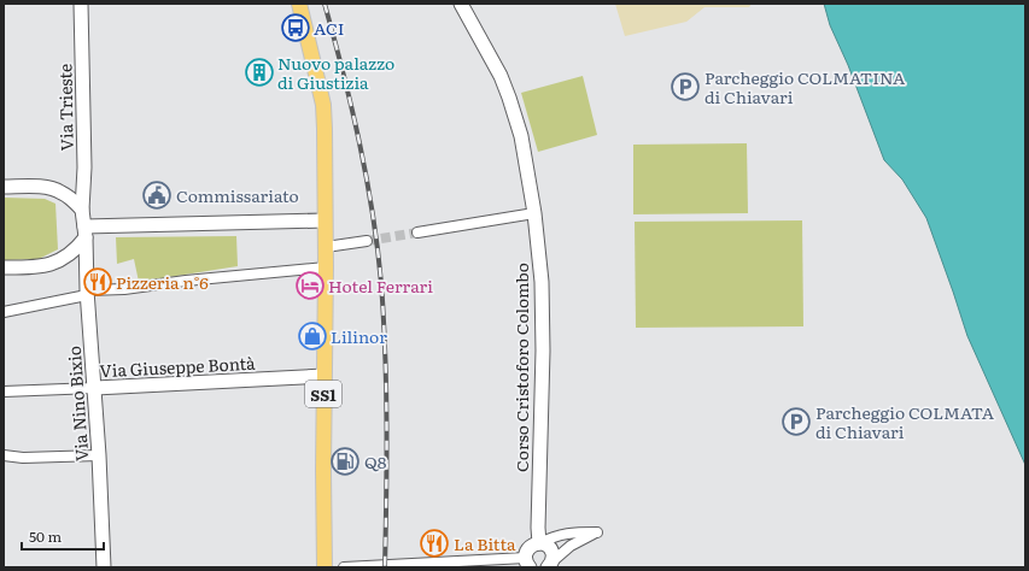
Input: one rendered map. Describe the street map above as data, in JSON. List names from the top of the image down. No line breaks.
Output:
{"streets":{"main road":["SS1"],"street":["Via Trieste","Via Giuseppe Bontà","Corso Cristoforo Colombo","Via Nino Bixio"]},"crossings":[["Via Trieste","Via Nino Bixio"],["Via Giuseppe Bontà","SS1"],["Via Giuseppe Bontà","Via Nino Bixio"]],"places":{"bus stop":["ACI"],"building":["Nuovo palazzo di Giustizia"],"parking":["Parcheggio COLMATINA di Chiavari","Parcheggio COLMATA di Chiavari"],"public building":["Commissariato"],"restaurant":["Pizzeria n°6","La Bitta"],"hotel":["Hotel Ferrari"],"shop":["Lilinor"],"fuel station":["Q8"]},"scale_bar":"50 m"}
